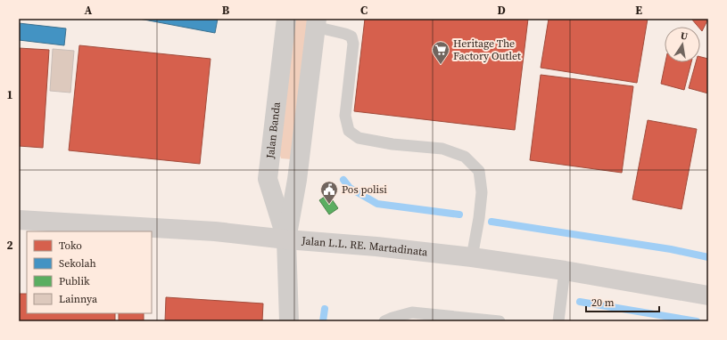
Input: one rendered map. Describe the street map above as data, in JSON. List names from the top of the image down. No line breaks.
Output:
{"streets":{"main road":["Jalan L.L. RE. Martadinata"],"street":["Jalan Banda"]},"crossings":[["Jalan Banda","Jalan L.L. RE. Martadinata"]],"places":{"supermarket":["Heritage The Factory Outlet"],"public building":["Pos polisi"]},"legend":["Toko","Sekolah","Publik","Lainnya"],"scale_bar":"20 m","north":"top","grid":{"columns":["A","B","C","D","E"],"rows":["1","2"]}}
